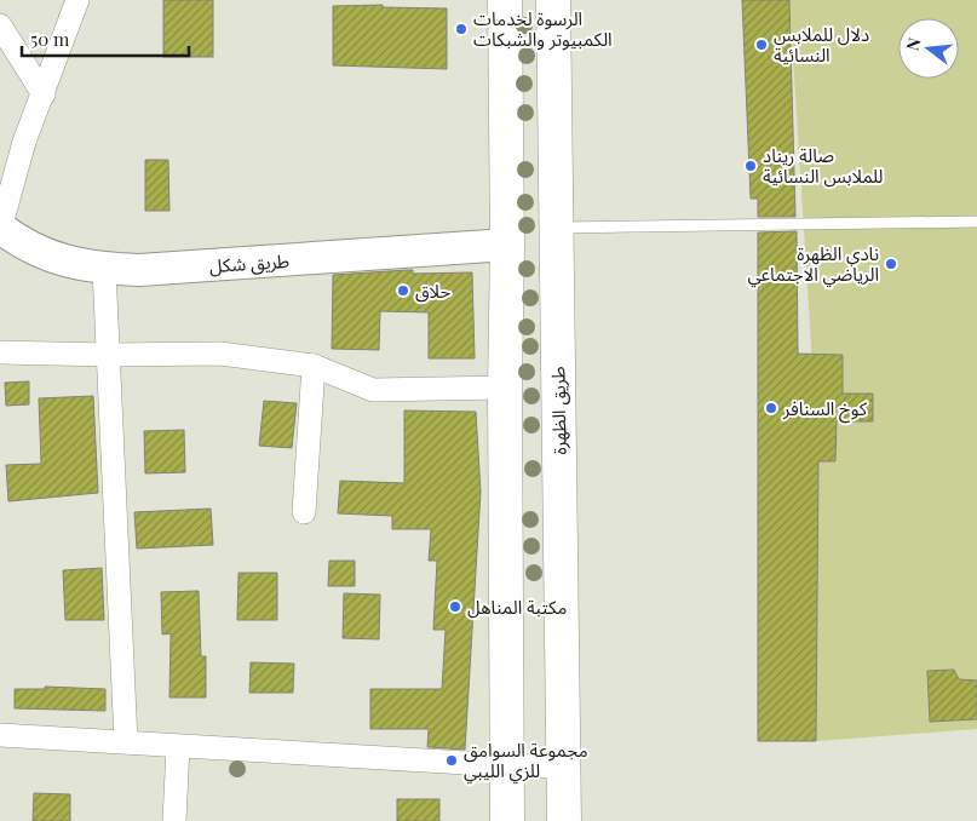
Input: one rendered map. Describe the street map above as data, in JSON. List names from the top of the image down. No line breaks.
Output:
{"streets":{"main road":["طريق شكل","طريق الظهرة"]},"places":["الرسوة لخدمات الكمبيوتر والشبكات","دلال للملابس النسائية","صالة ريناد للملابس النسائية","نادي الظهرة الرياضي الاجتماعي","حلاق","كوخ السنافر","مكتبة المناهل","مجموعة السوامق للزي الليبي"],"scale_bar":"50 m","north":"left"}
